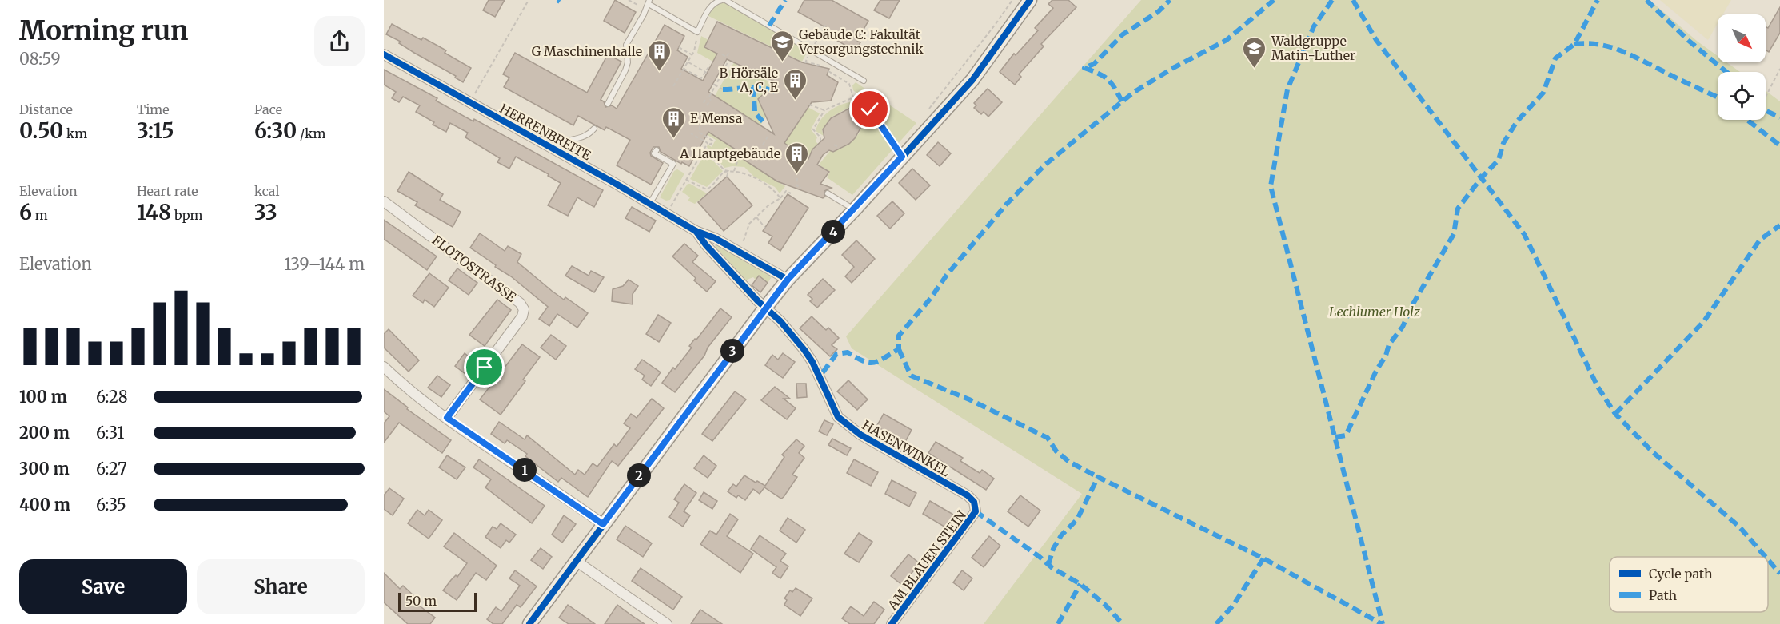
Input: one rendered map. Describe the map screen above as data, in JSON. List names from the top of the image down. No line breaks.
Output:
{"streets":{"street":["HERRENBREITE","FLOTOSTRASSE","HASENWINKEL","AM BLAUEN STEIN"]},"crossings":[["HERRENBREITE","HASENWINKEL"],["HASENWINKEL","AM BLAUEN STEIN"]],"parks":["Lechlumer Holz"],"places":{"school or university":["Gebäude C: Fakultät Versorgungstechnik","Waldgruppe Matin-Luther"],"building":["G Maschinenhalle","B Hörsäle A, C, E","E Mensa","A Hauptgebäude"]},"legend":["Cycle path","Path"],"scale_bar":"50 m","north":"bottom right","page":{"heading":["Morning run","08:59"],"stats":[["Distance","0.50 km"],["Time","3:15"],["Pace","6:30 /km"],["Elevation","6 m"],["Heart rate","148 bpm"],["kcal","33"]],"pins":["4","3","1","2"],"chart":["Elevation","139–144 m"],"list":[{"name":"100 m","note":"6:28"},{"name":"200 m","note":"6:31"},{"name":"300 m","note":"6:27"},{"name":"400 m","note":"6:35"}],"buttons":["Save","Share"],"scale":"50 m"}}
